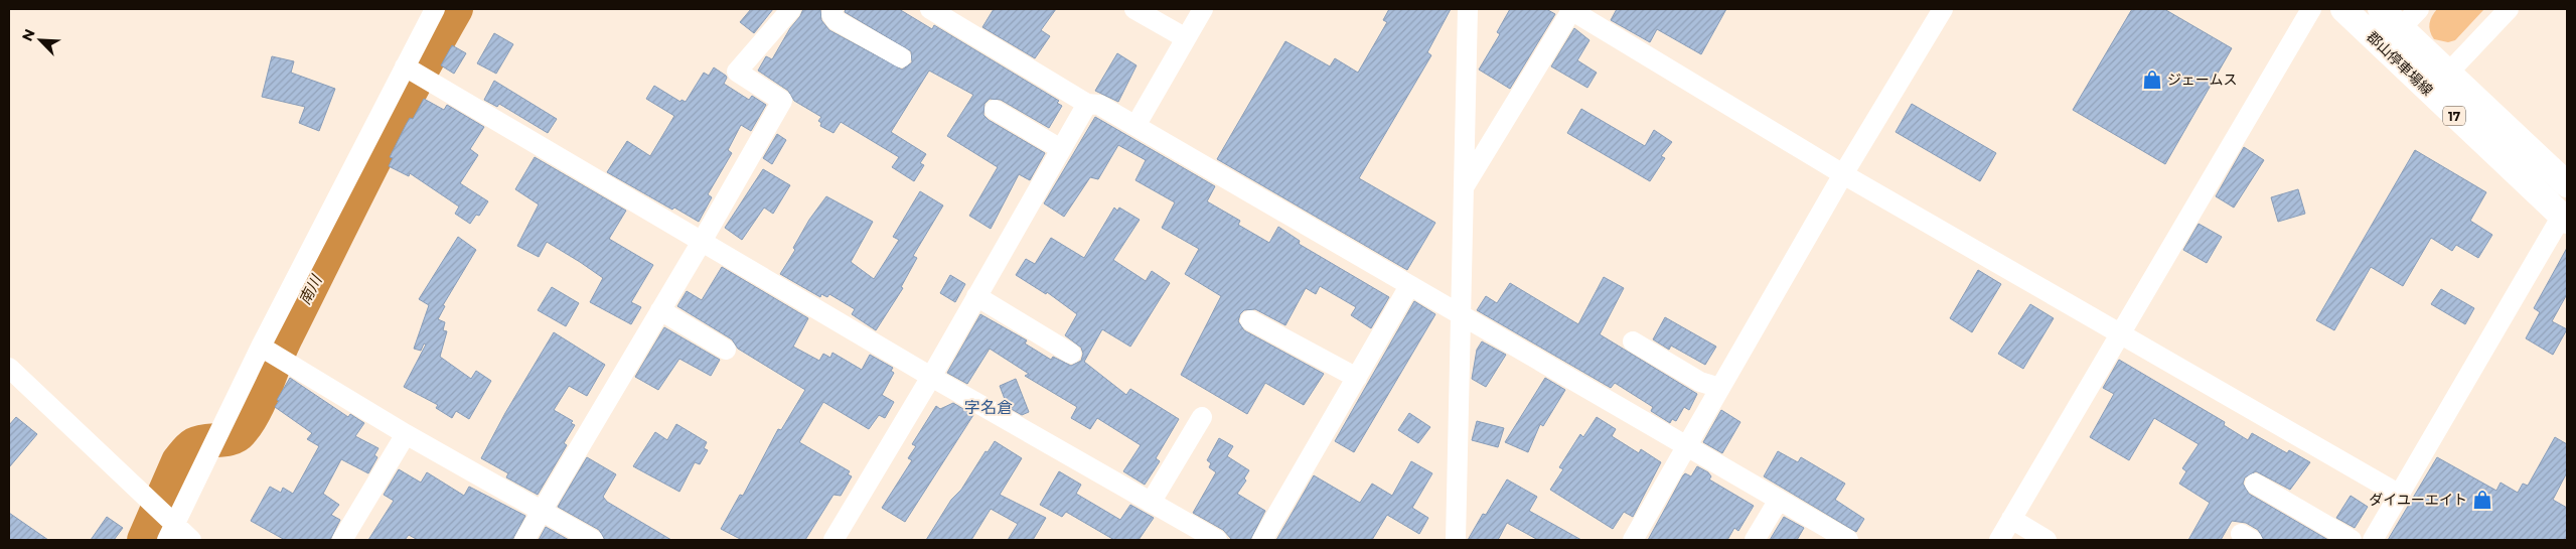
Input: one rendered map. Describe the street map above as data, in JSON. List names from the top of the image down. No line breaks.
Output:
{"streets":{"main road":["郡山停車場線","17"]},"districts":["字名倉"],"water":["南川"],"places":{"shop":["ジェームス","ダイユーエイト"]},"north":"top left"}
